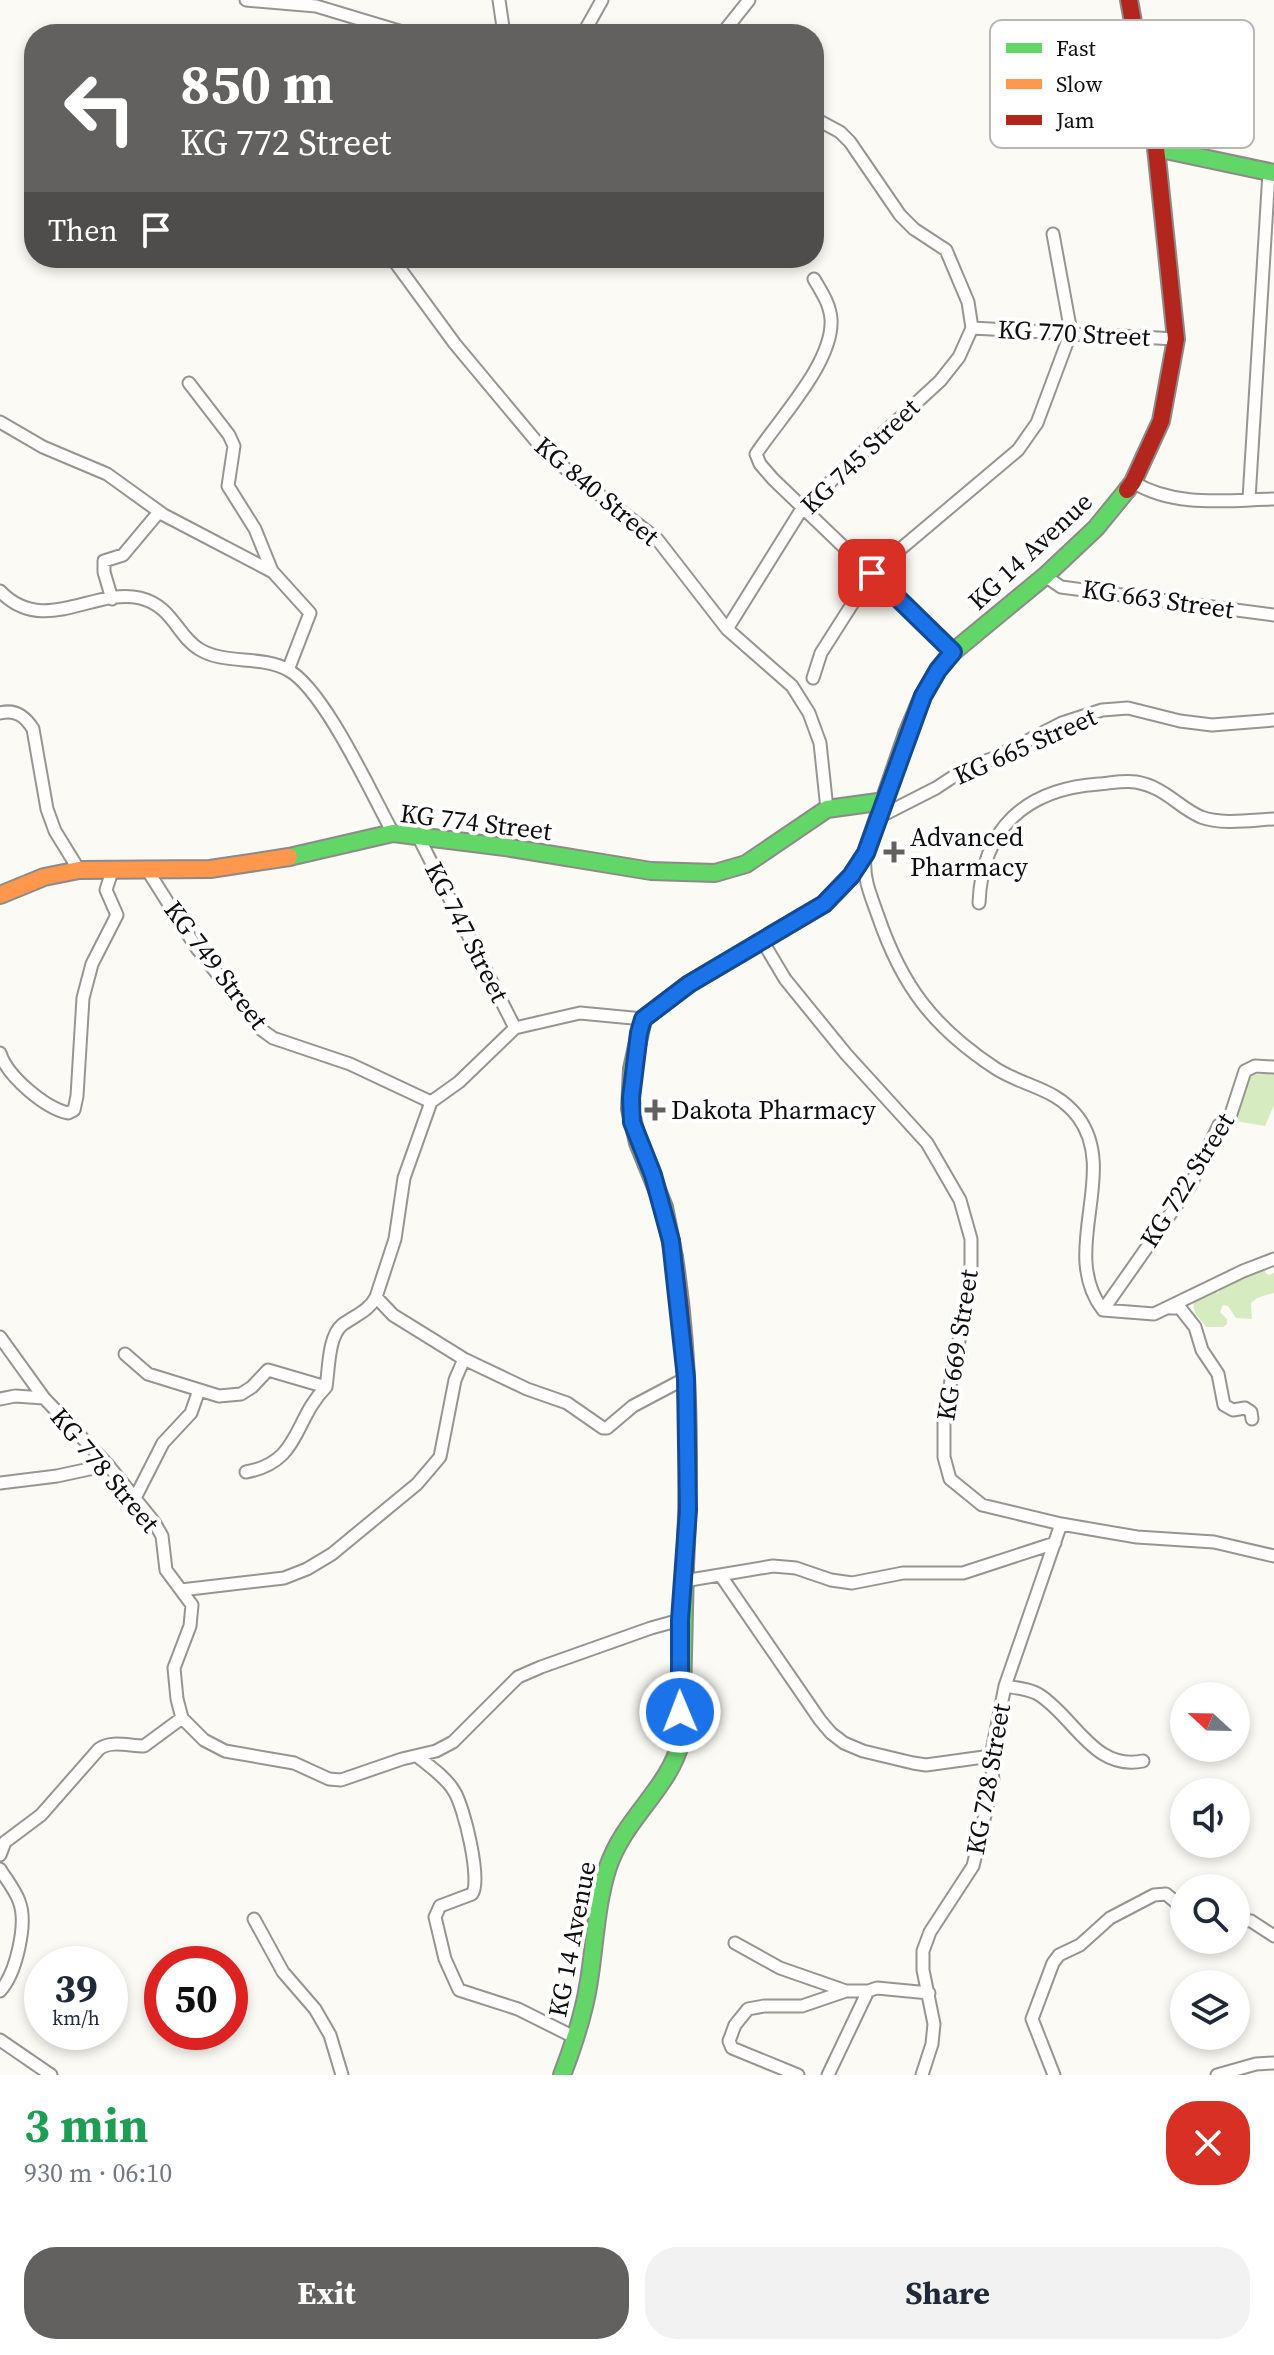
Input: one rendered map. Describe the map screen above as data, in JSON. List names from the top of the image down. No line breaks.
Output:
{"streets":{"main road":["KG 14 Avenue","KG 774 Street"],"street":["KG 770 Street","KG 745 Street","KG 840 Street","KG 663 Street","KG 665 Street","KG 747 Street","KG 749 Street","KG 722 Street","KG 669 Street","KG 778 Street","KG 728 Street"]},"crossings":[["KG 770 Street","KG 745 Street"],["KG 770 Street","KG 14 Avenue"],["KG 745 Street","KG 840 Street"],["KG 840 Street","KG 774 Street"],["KG 14 Avenue","KG 663 Street"],["KG 14 Avenue","KG 665 Street"],["KG 14 Avenue","KG 774 Street"],["KG 14 Avenue","KG 669 Street"],["KG 774 Street","KG 747 Street"],["KG 774 Street","KG 749 Street"],["KG 669 Street","KG 728 Street"]],"places":{"health":["Advanced Pharmacy","Dakota Pharmacy"]},"legend":["Fast","Slow","Jam"],"north":"left","page":{"turn":["850 m","KG 772 Street"],"then":"Then","speed":"39 km/h","limit":"50","heading":["3 min","930 m · 06:10"],"buttons":["Exit","Share"]}}
